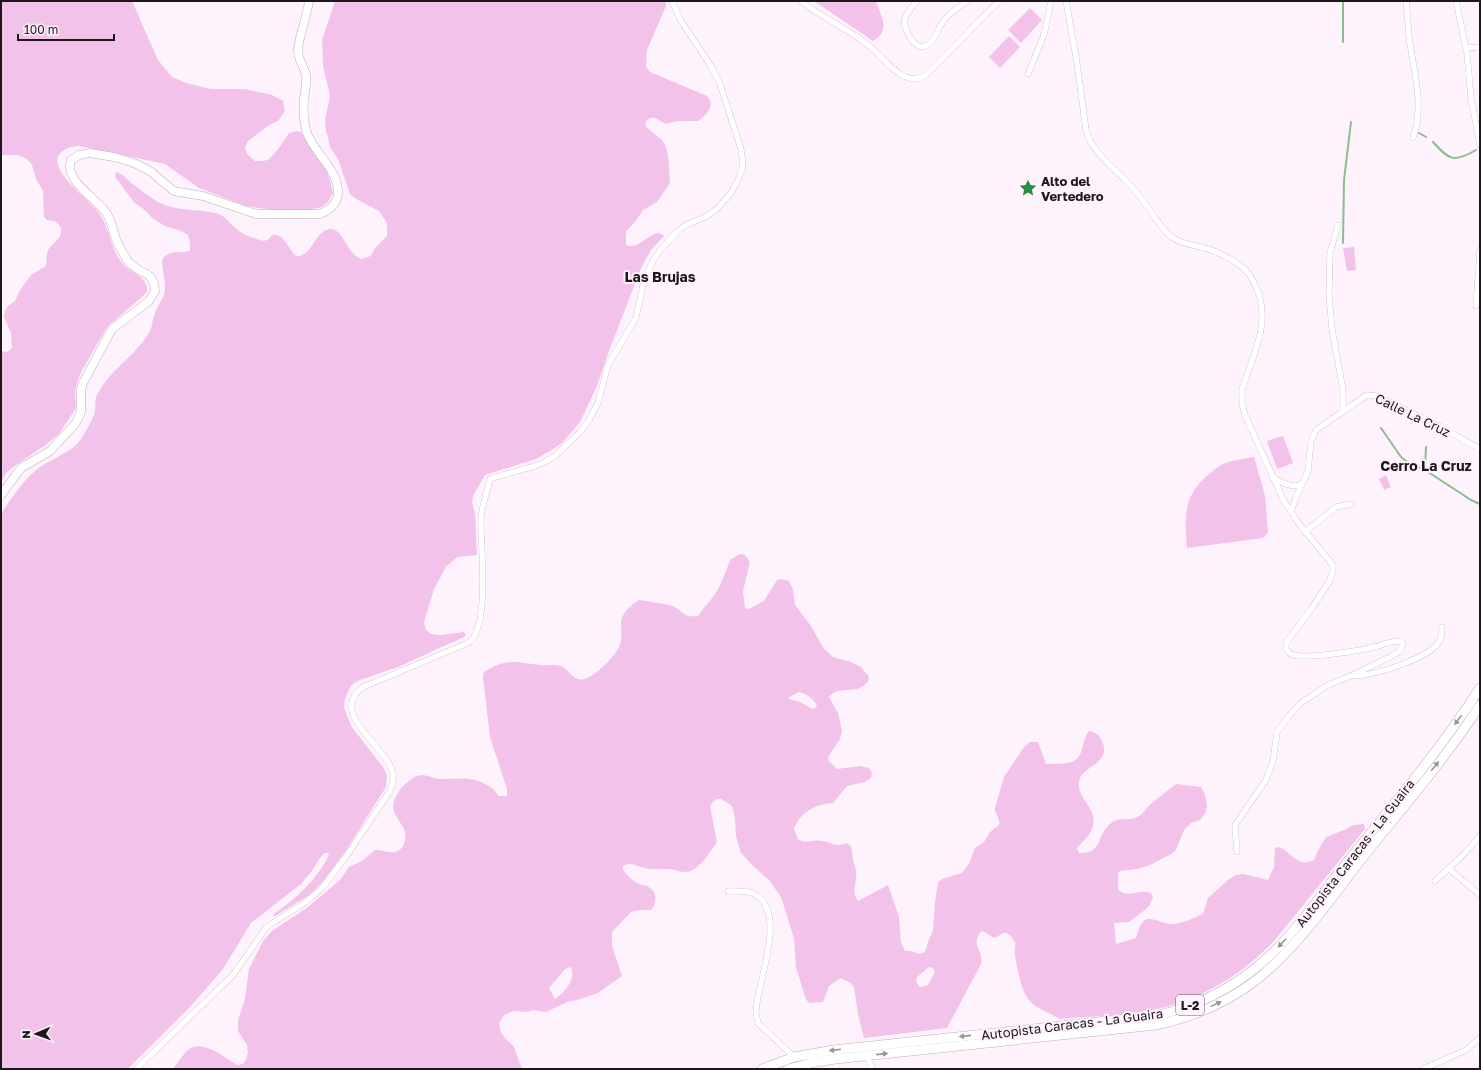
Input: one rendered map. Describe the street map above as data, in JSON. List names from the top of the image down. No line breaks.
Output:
{"streets":{"highway":["Autopista Caracas - La Guaira","L-2"],"street":["Calle La Cruz"]},"districts":["Las Brujas","Cerro La Cruz"],"places":{"place":["Alto del Vertedero"]},"scale_bar":"100 m","north":"left"}
